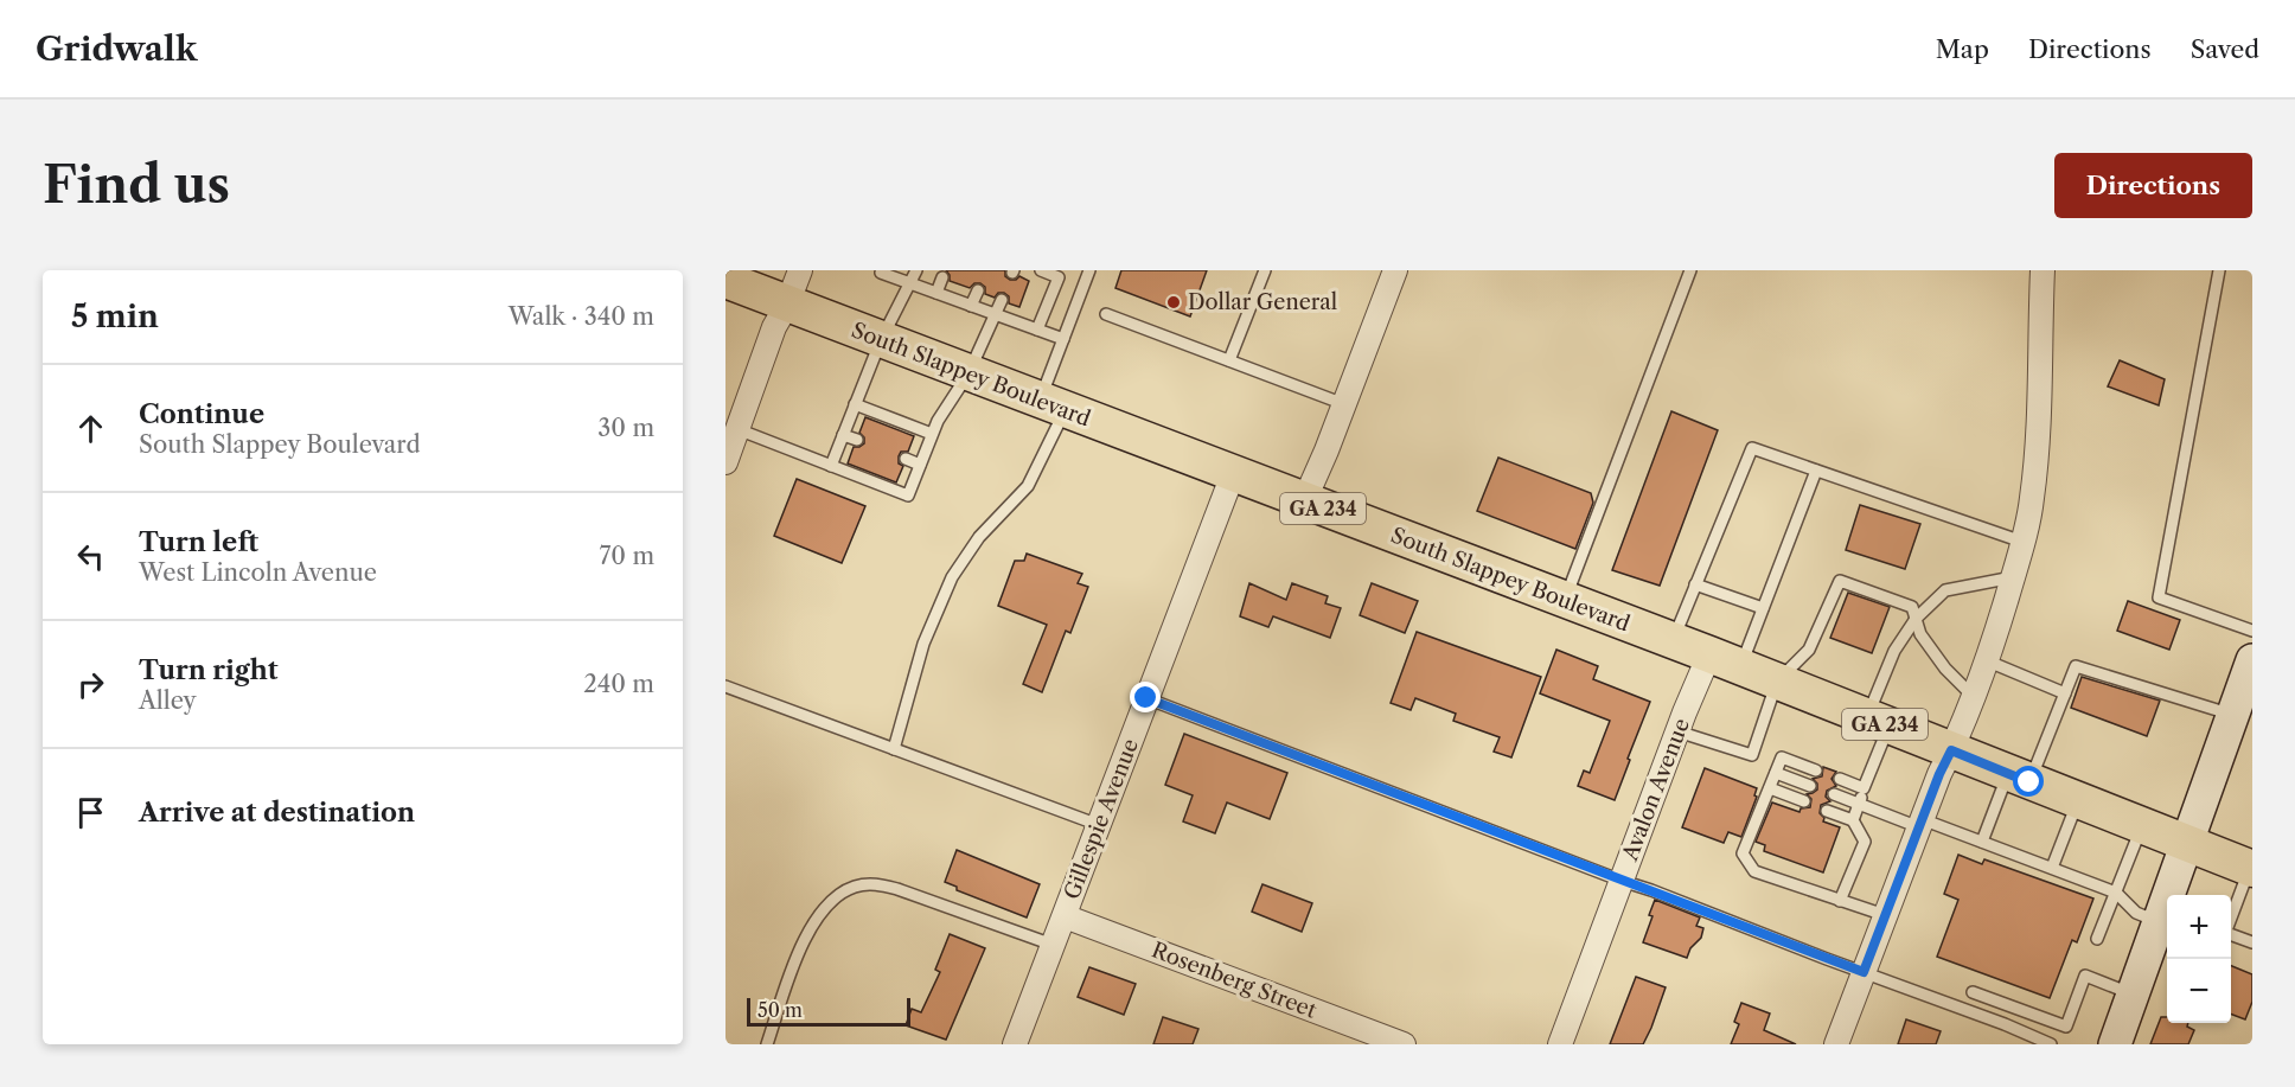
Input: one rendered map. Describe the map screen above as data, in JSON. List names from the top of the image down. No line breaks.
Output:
{"streets":{"main road":["South Slappey Boulevard","GA 234"],"street":["Avalon Avenue","Gillespie Avenue","Rosenberg Street"]},"crossings":[["South Slappey Boulevard","Avalon Avenue"],["South Slappey Boulevard","Gillespie Avenue"],["Gillespie Avenue","Rosenberg Street"]],"places":["Dollar General"],"scale_bar":"50 m","page":{"header":"Gridwalk","nav":["Map","Directions","Saved"],"buttons":"Directions","title":"Find us","heading":["5 min","Walk · 340 m"],"list":[["Continue","South Slappey Boulevard","30 m"],["Turn left","West Lincoln Avenue","70 m"],["Turn right","Alley","240 m"],"Arrive at destination"],"map_buttons":["+","−"],"scale":"50 m"}}
